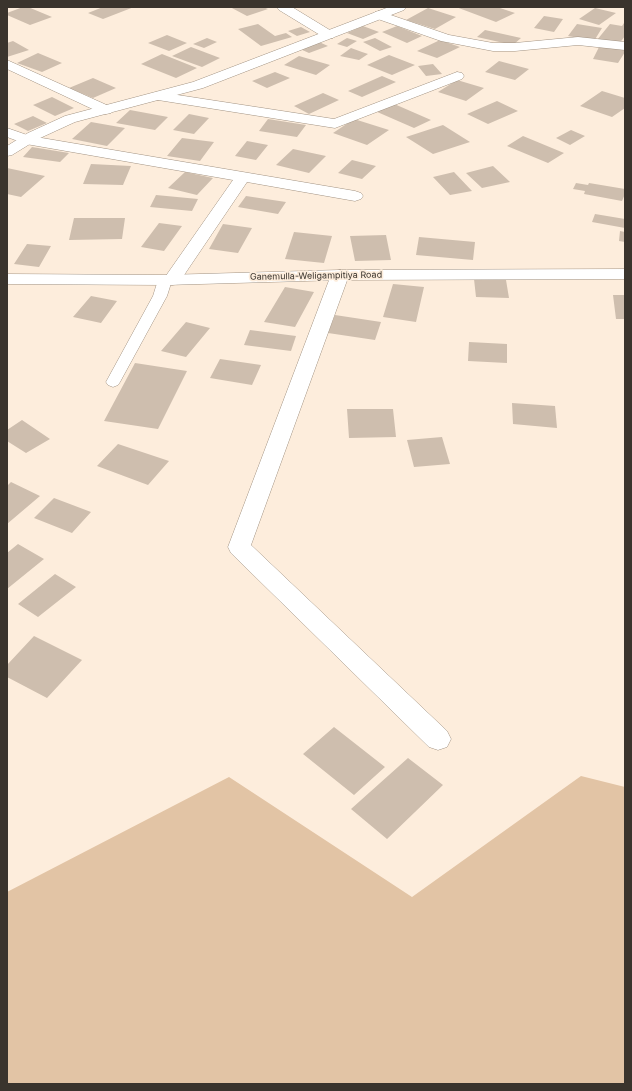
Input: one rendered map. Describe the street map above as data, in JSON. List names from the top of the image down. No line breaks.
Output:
{"streets":{"street":["Ganemulla-Weligampitiya Road"]}}
